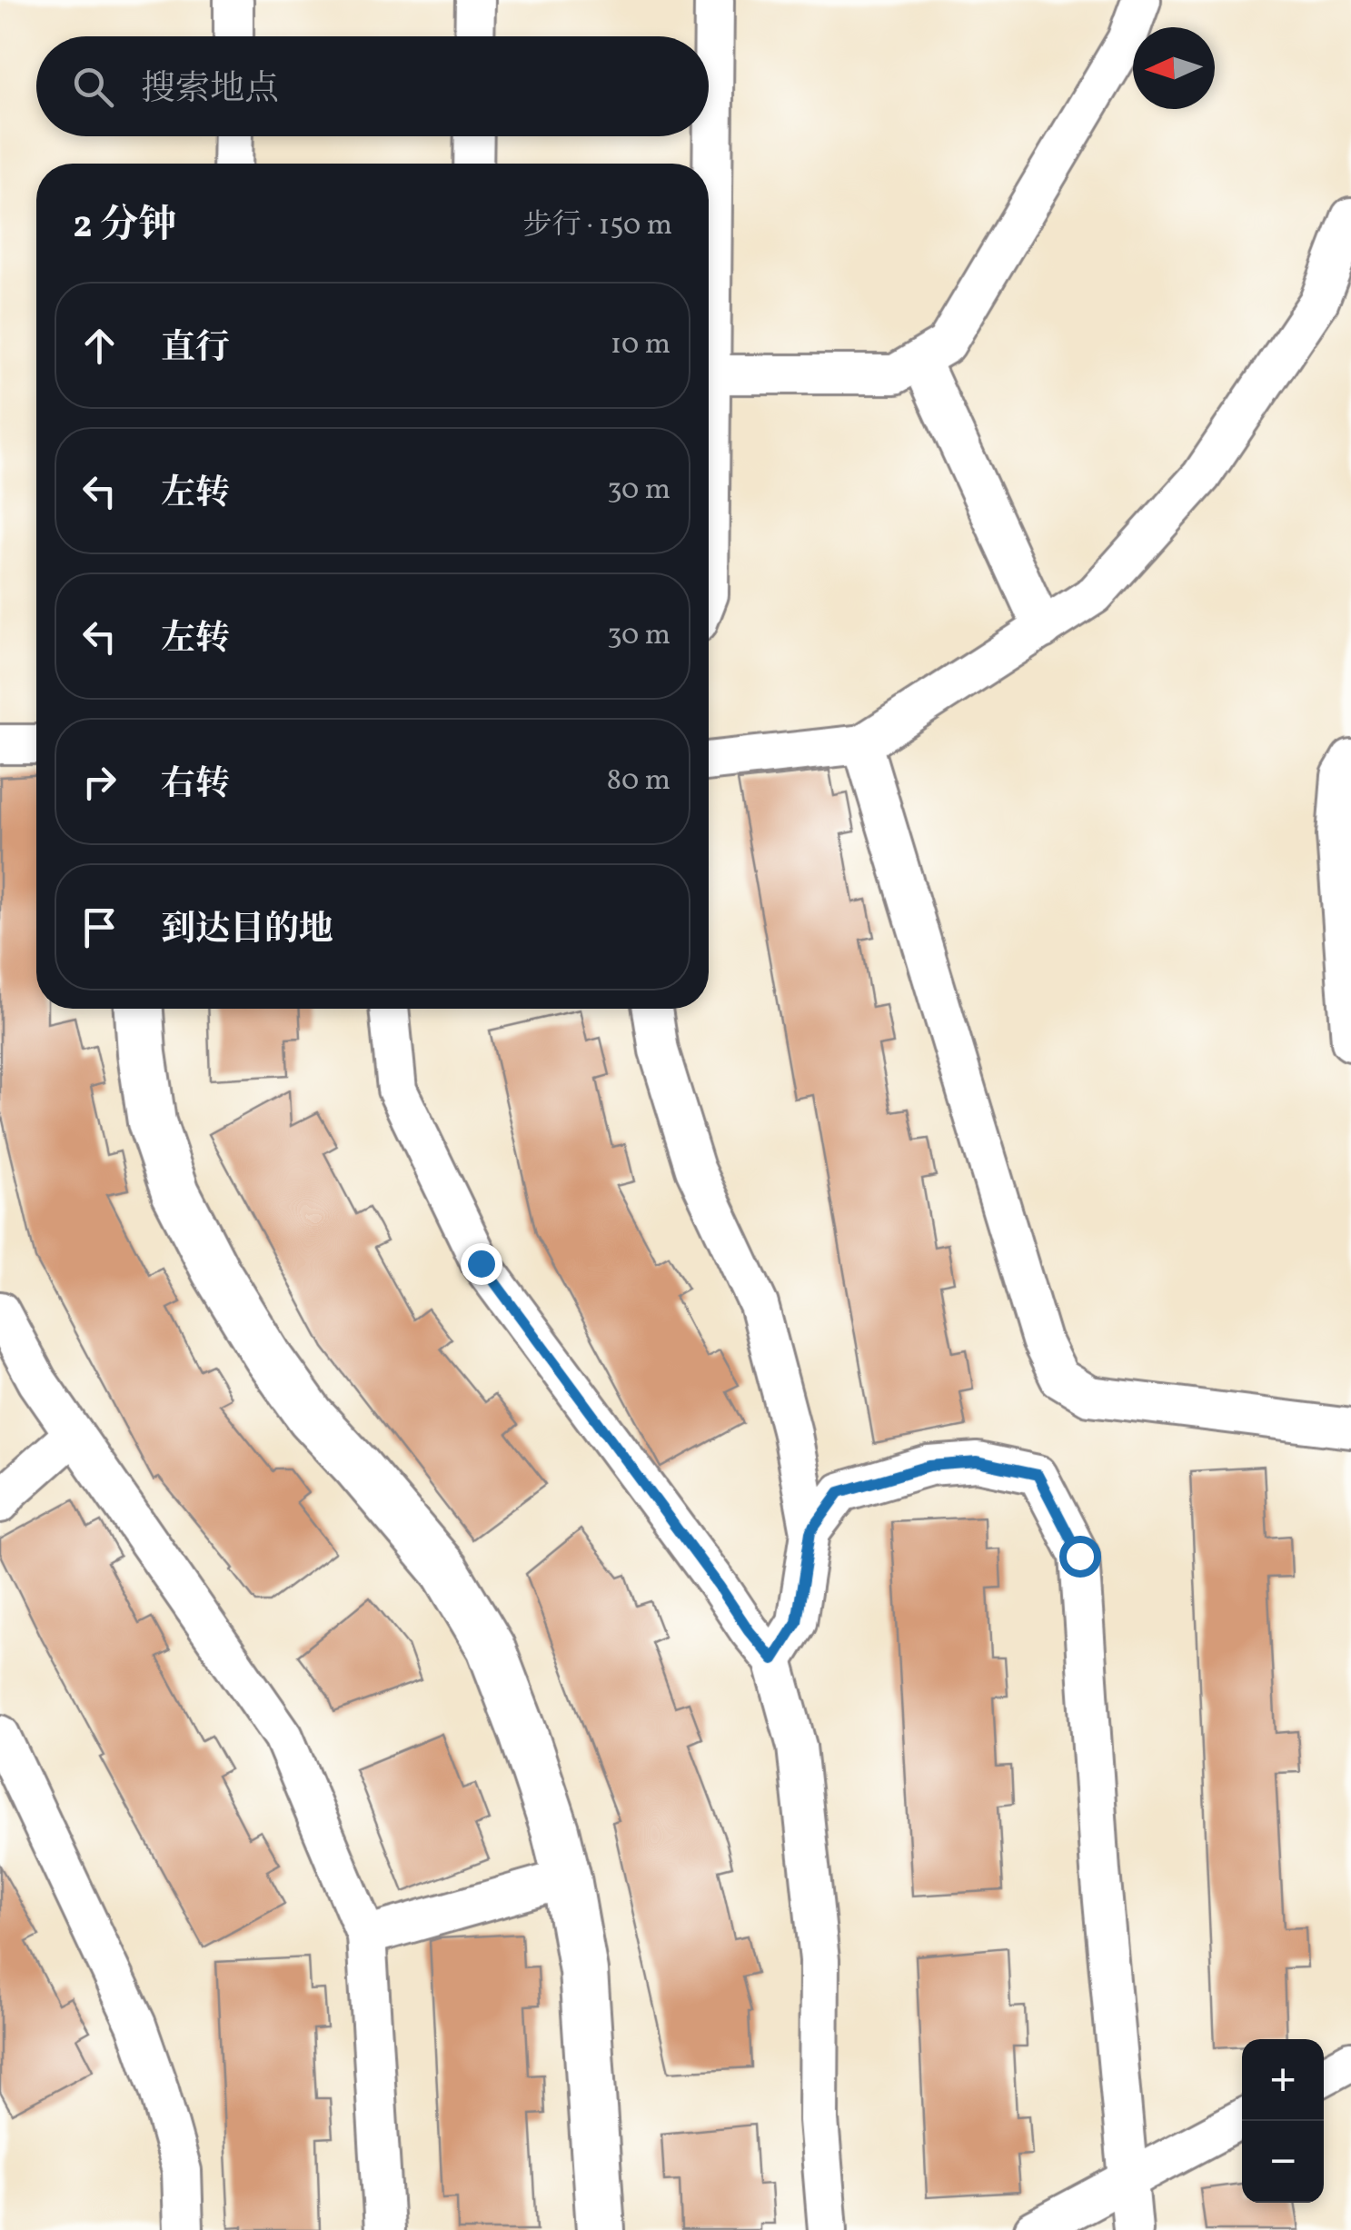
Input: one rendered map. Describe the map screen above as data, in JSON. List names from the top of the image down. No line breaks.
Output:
{"north":"left","page":{"search":"搜索地点","heading":["2 分钟","步行 · 150 m"],"list":[["直行","10 m"],["左转","30 m"],["左转","30 m"],["右转","80 m"],"到达目的地"],"map_buttons":["+","−"]}}
